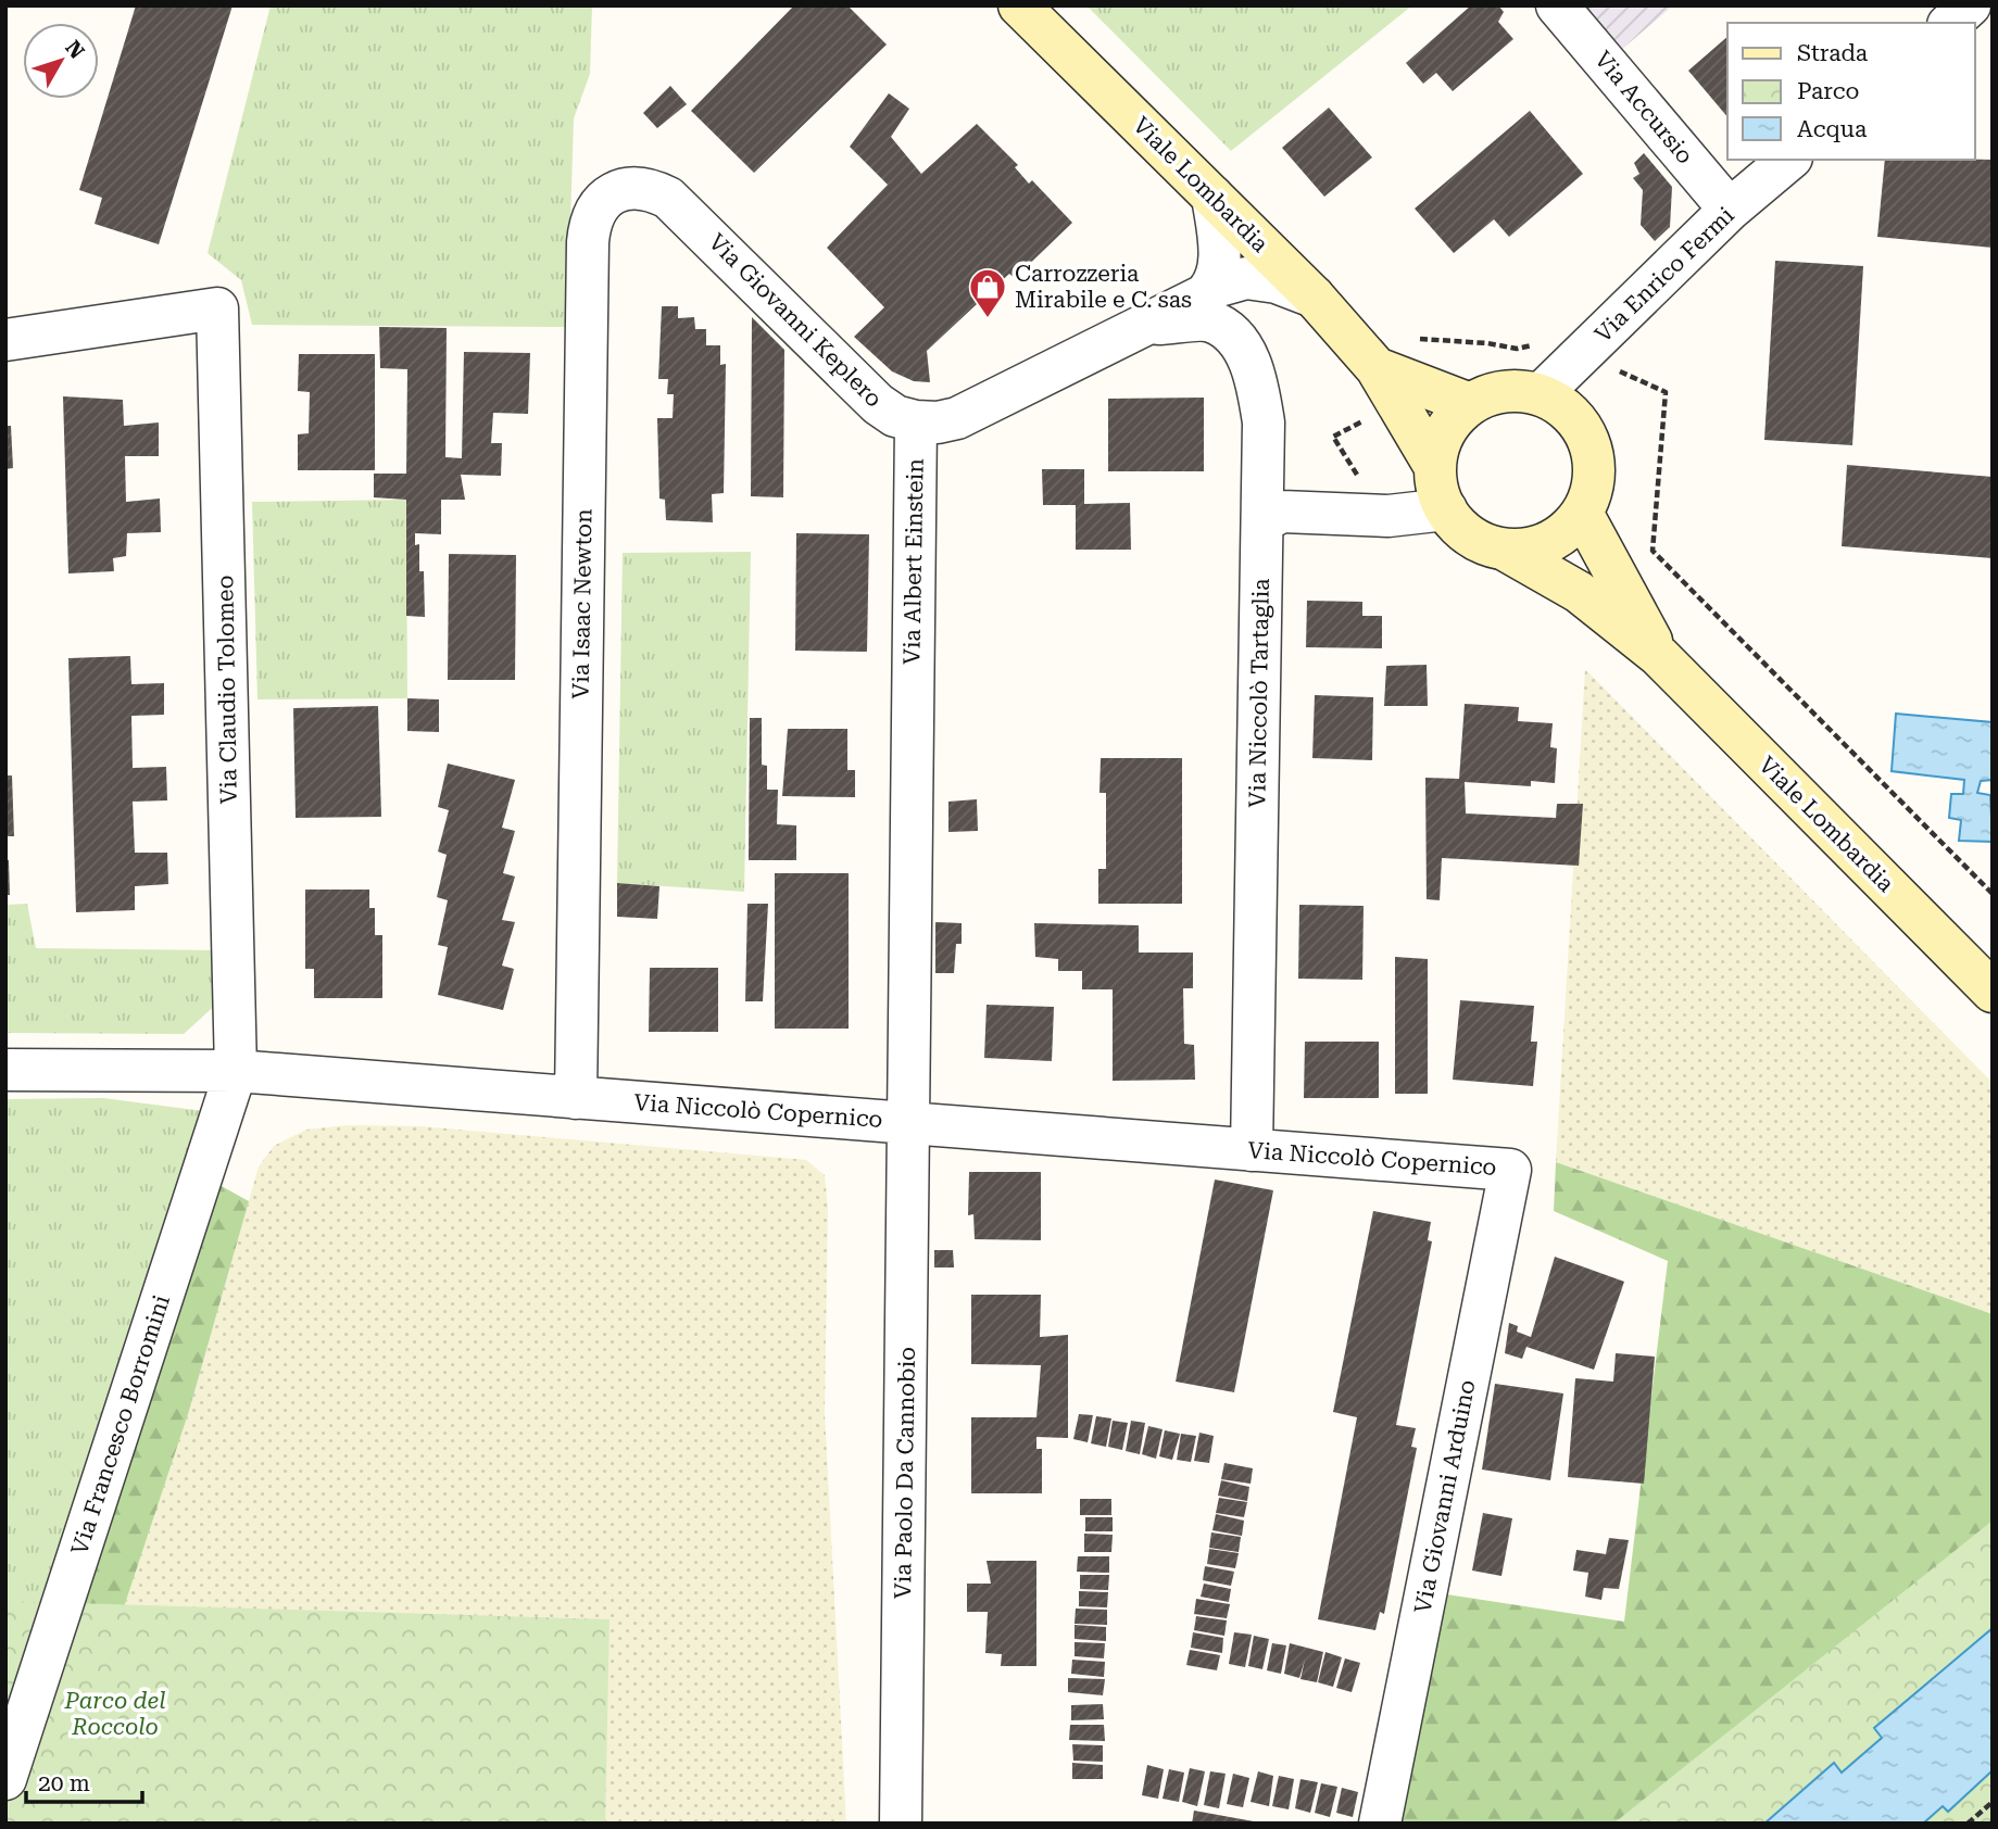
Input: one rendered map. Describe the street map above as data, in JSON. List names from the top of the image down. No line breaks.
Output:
{"streets":{"main road":["Viale Lombardia"],"street":["Via Accursio","Via Enrico Fermi","Via Giovanni Keplero","Via Albert Einstein","Via Isaac Newton","Via Claudio Tolomeo","Via Niccolò Tartaglia","Via Niccolò Copernico","Via Francesco Borromini","Via Paolo Da Cannobio","Via Giovanni Arduino"]},"crossings":[["Via Accursio","Via Enrico Fermi"],["Viale Lombardia","Via Enrico Fermi"],["Via Giovanni Keplero","Via Albert Einstein"],["Via Giovanni Keplero","Via Isaac Newton"],["Via Albert Einstein","Via Niccolò Copernico"],["Via Albert Einstein","Via Paolo Da Cannobio"],["Via Isaac Newton","Via Niccolò Copernico"],["Via Claudio Tolomeo","Via Niccolò Copernico"],["Via Claudio Tolomeo","Via Francesco Borromini"],["Via Niccolò Tartaglia","Via Niccolò Copernico"],["Via Niccolò Copernico","Via Francesco Borromini"],["Via Niccolò Copernico","Via Paolo Da Cannobio"],["Via Niccolò Copernico","Via Giovanni Arduino"]],"parks":["Parco del Roccolo"],"places":{"shop":["Carrozzeria Mirabile e C. sas"]},"legend":["Strada","Parco","Acqua"],"scale_bar":"20 m","north":"top right"}
